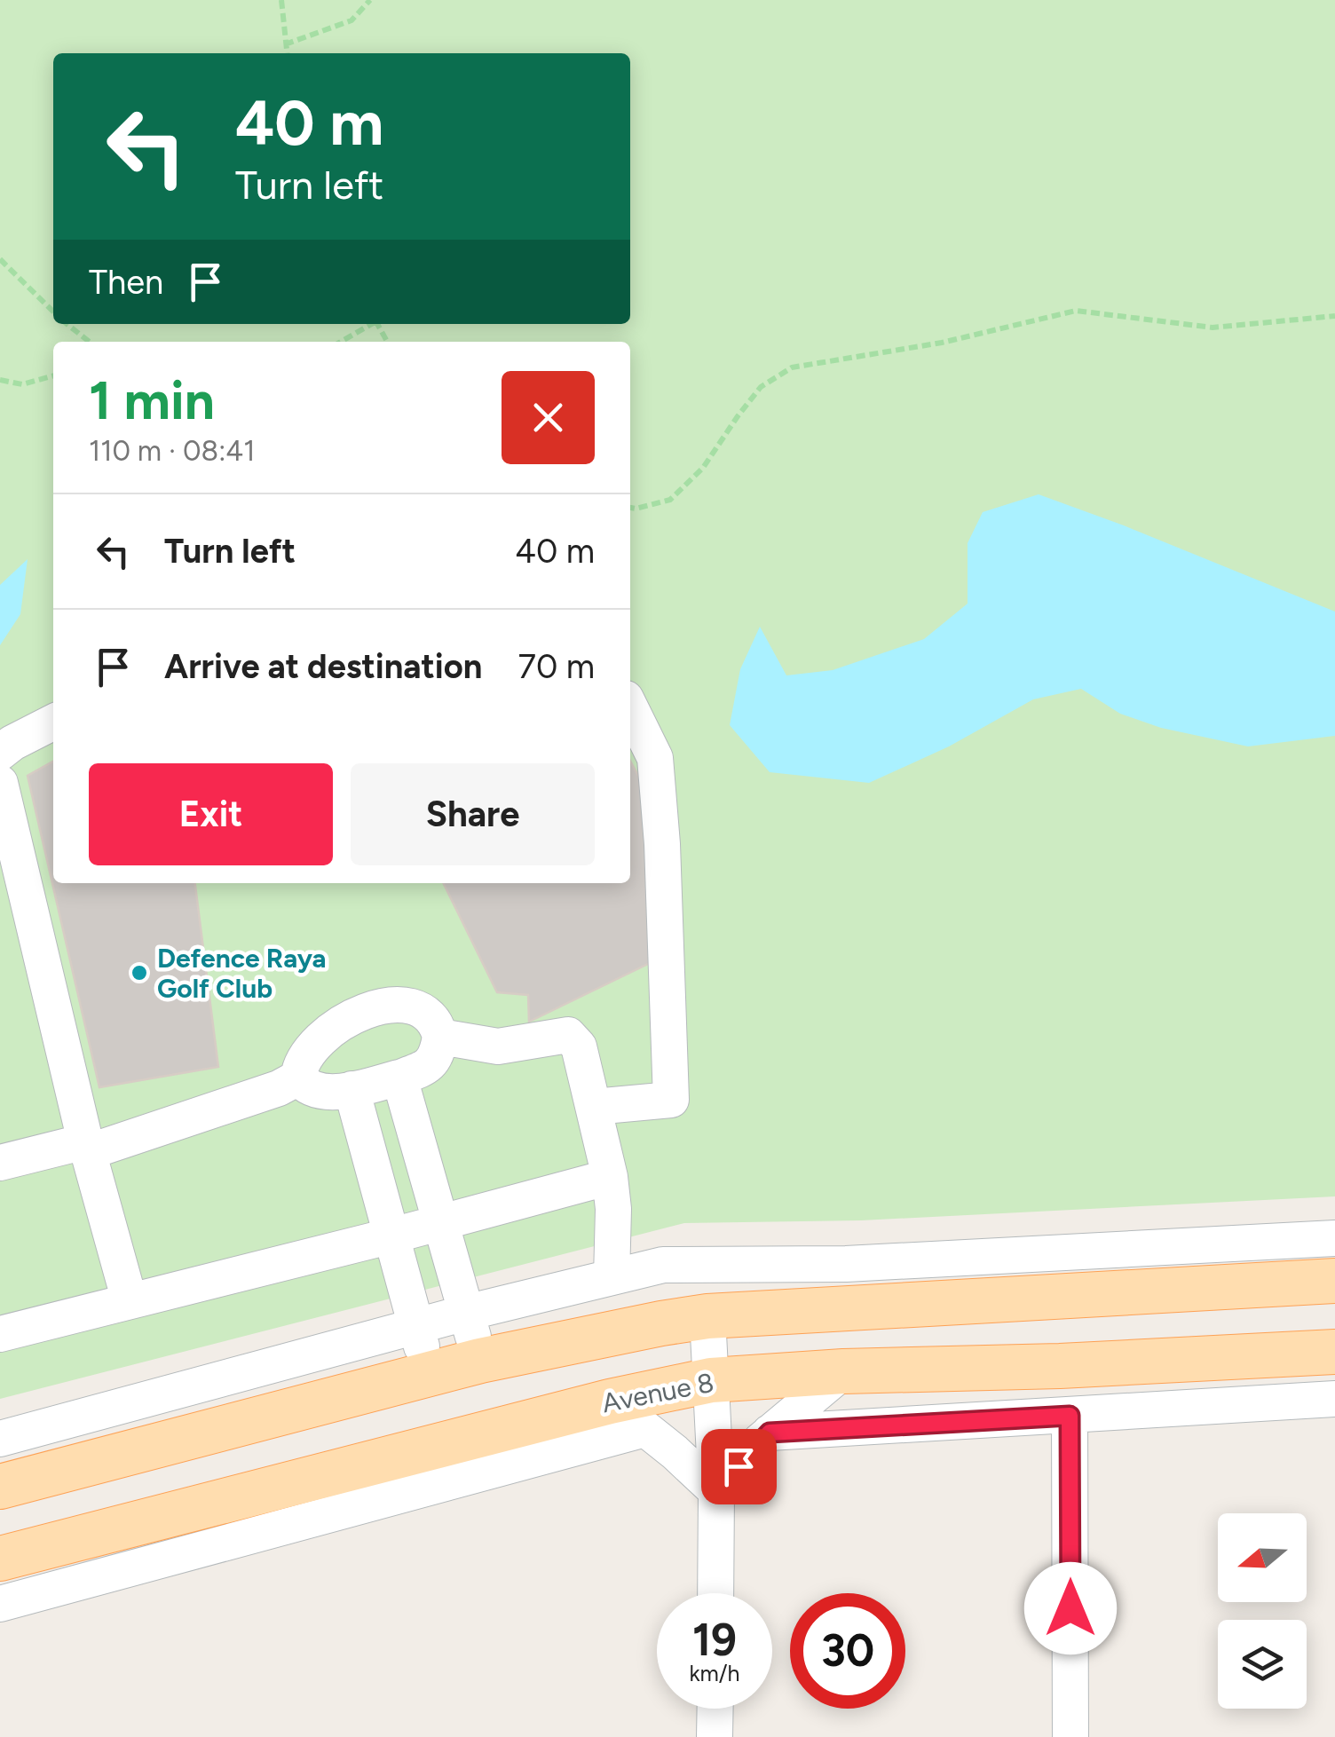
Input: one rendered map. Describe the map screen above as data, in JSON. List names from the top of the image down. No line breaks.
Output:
{"streets":{"main road":["Avenue 8"]},"places":["Defence Raya Golf Club"],"north":"left","page":{"turn":["40 m","Turn left"],"then":"Then","heading":["1 min","110 m · 08:41"],"list":[{"name":"Turn left","value":"40 m"},{"name":"Arrive at destination","value":"70 m"}],"buttons":["Exit","Share"],"speed":"19 km/h","limit":"30"}}
